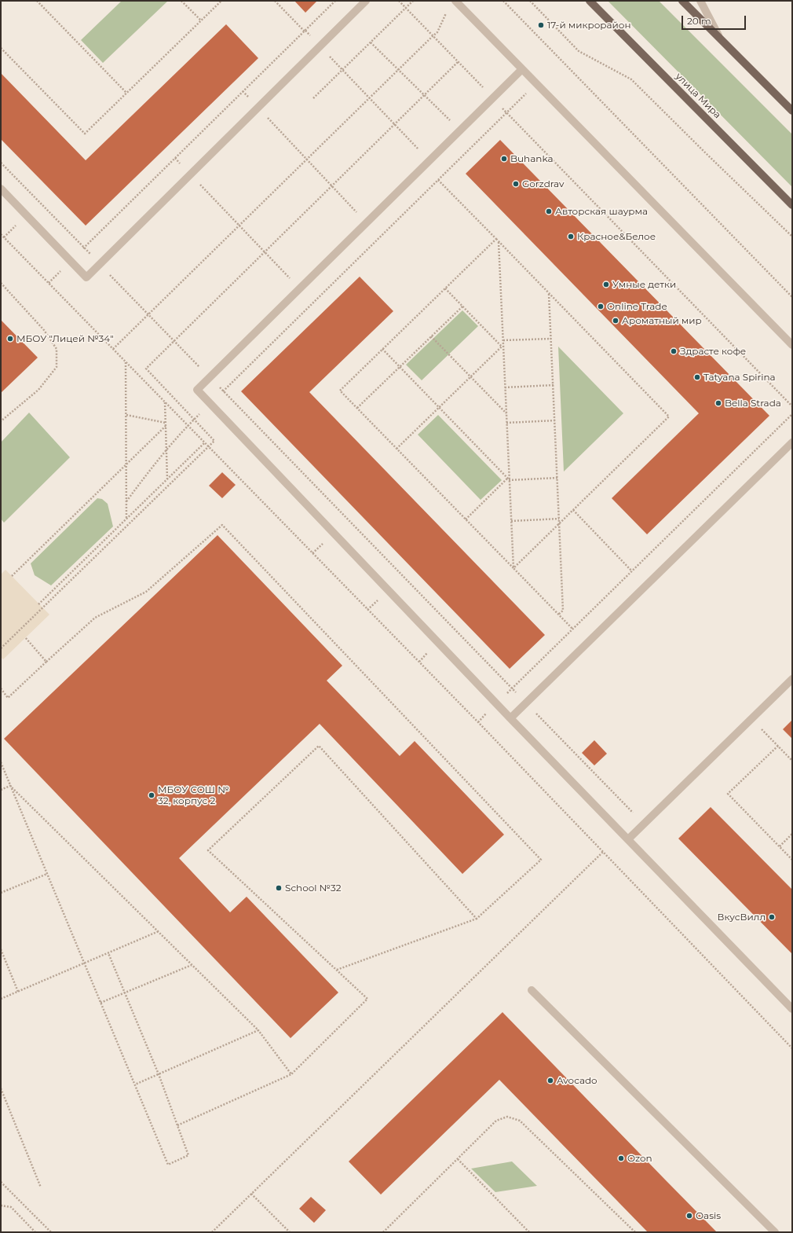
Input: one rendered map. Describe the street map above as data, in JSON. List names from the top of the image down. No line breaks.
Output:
{"streets":{"main road":["улица Мира"]},"places":["17-й микрорайон","Buhanka","Gorzdrav","Авторская шаурма","Красное&Белое","Умные детки","Online Trade","Ароматный мир","МБОУ \"Лицей №34\"","Здрасте кофе","Tatyana Spirina","Bella Strada","МБОУ СОШ № 32, корпус 2","School №32","ВкусВилл","Avocado","Ozon","Oasis"],"scale_bar":"20 m"}
